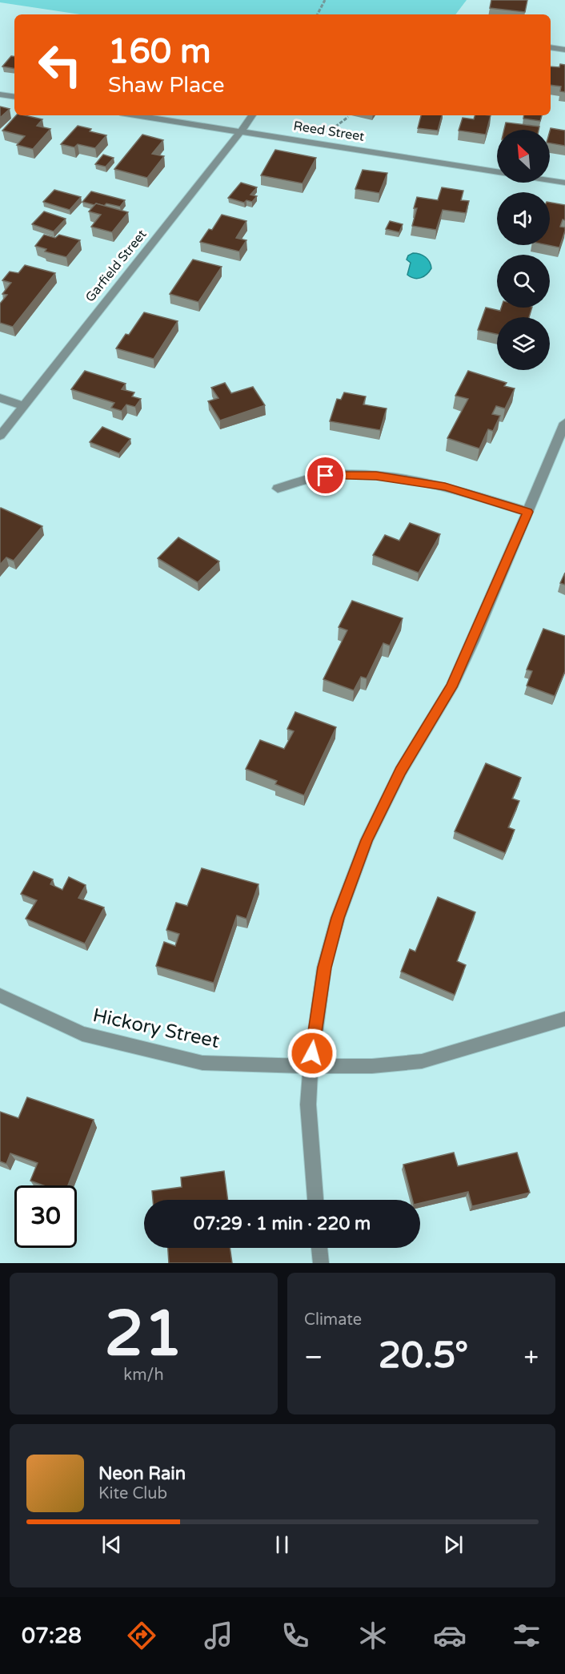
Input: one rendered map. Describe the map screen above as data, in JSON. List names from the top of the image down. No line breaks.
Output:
{"streets":{"street":["Reed Street","Garfield Street","Hickory Street"]},"crossings":[["Reed Street","Garfield Street"]],"north":"top left","page":{"turn":["160 m","Shaw Place"],"limit":"30","trip":"07:29 · 1 min · 220 m","tile":[["21","km/h"],"Climate"],"heat":["−","20.5°","+"],"song":["Neon Rain","Kite Club"],"tabs":"07:28"}}
